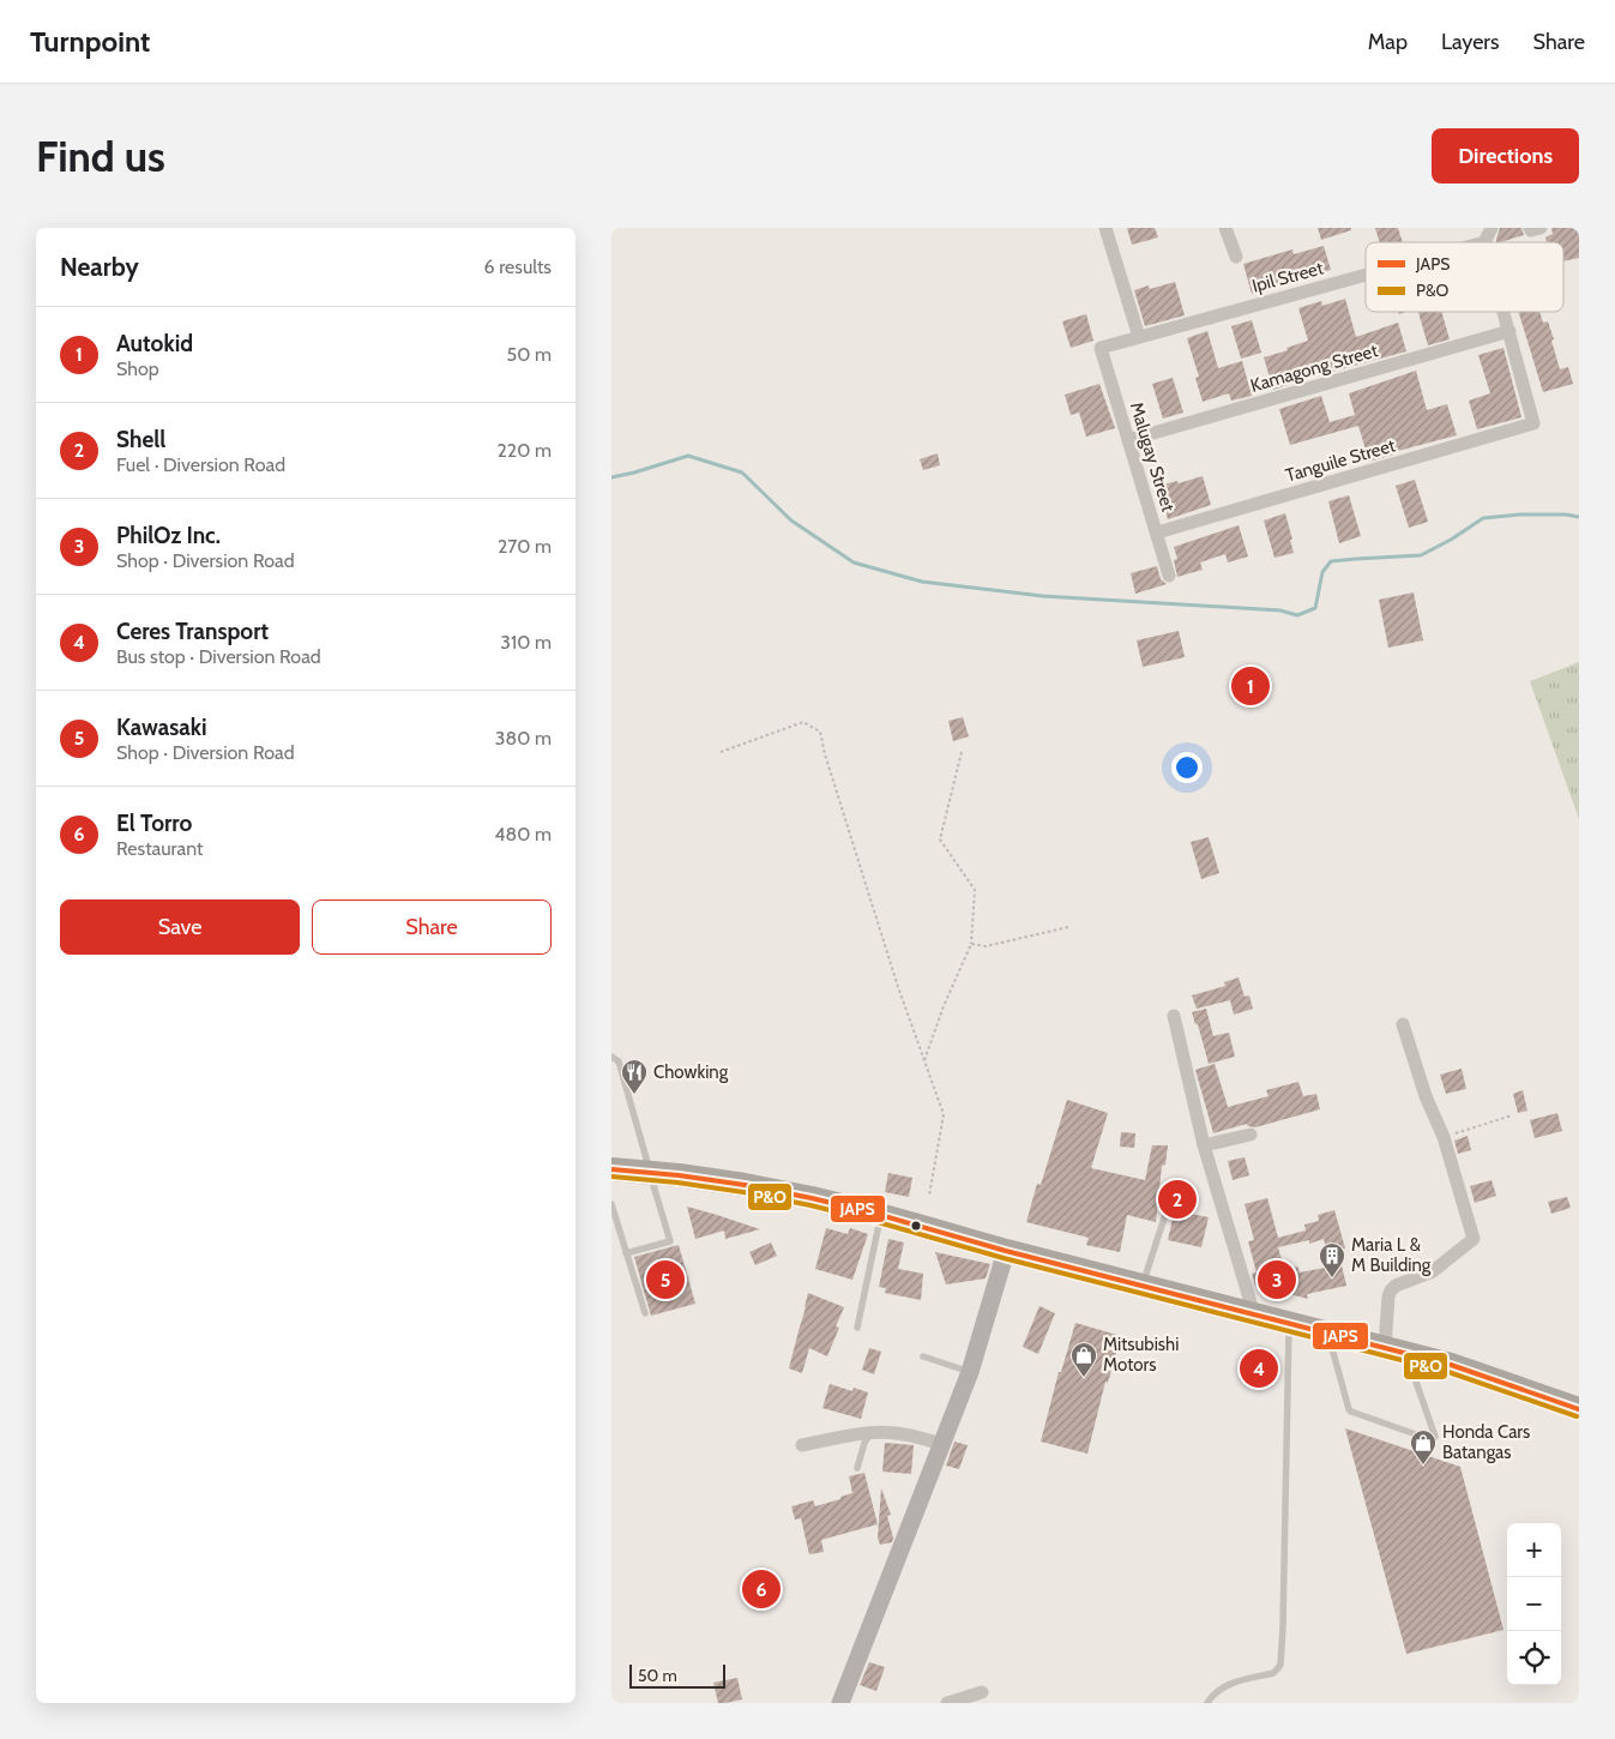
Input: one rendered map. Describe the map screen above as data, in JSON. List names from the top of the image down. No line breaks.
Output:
{"streets":{"street":["Ipil Street","Kamagong Street","Malugay Street","Tanguile Street"]},"crossings":[["Ipil Street","Malugay Street"],["Kamagong Street","Malugay Street"],["Kamagong Street","Tanguile Street"],["Malugay Street","Tanguile Street"]],"places":{"restaurant":["Chowking"],"building":["Maria L & M Building"],"shop":["Mitsubishi Motors","Honda Cars Batangas"]},"lines":["transit line JAPS","transit line P&O"],"legend":["JAPS","P&O"],"scale_bar":"50 m","page":{"header":"Turnpoint","nav":["Map","Layers","Share"],"buttons":["Directions",["Save","Share"]],"title":"Find us","heading":["Nearby","6 results"],"list":[{"mark":"1","name":"Autokid","note":"Shop","value":"50 m"},{"mark":"2","name":"Shell","note":"Fuel · Diversion Road","value":"220 m"},{"mark":"3","name":"PhilOz Inc.","note":"Shop · Diversion Road","value":"270 m"},{"mark":"4","name":"Ceres Transport","note":"Bus stop · Diversion Road","value":"310 m"},{"mark":"5","name":"Kawasaki","note":"Shop · Diversion Road","value":"380 m"},{"mark":"6","name":"El Torro","note":"Restaurant","value":"480 m"}],"pins":["1","2","3","5","4","6"],"map_buttons":["+","−"],"scale":"50 m"}}
